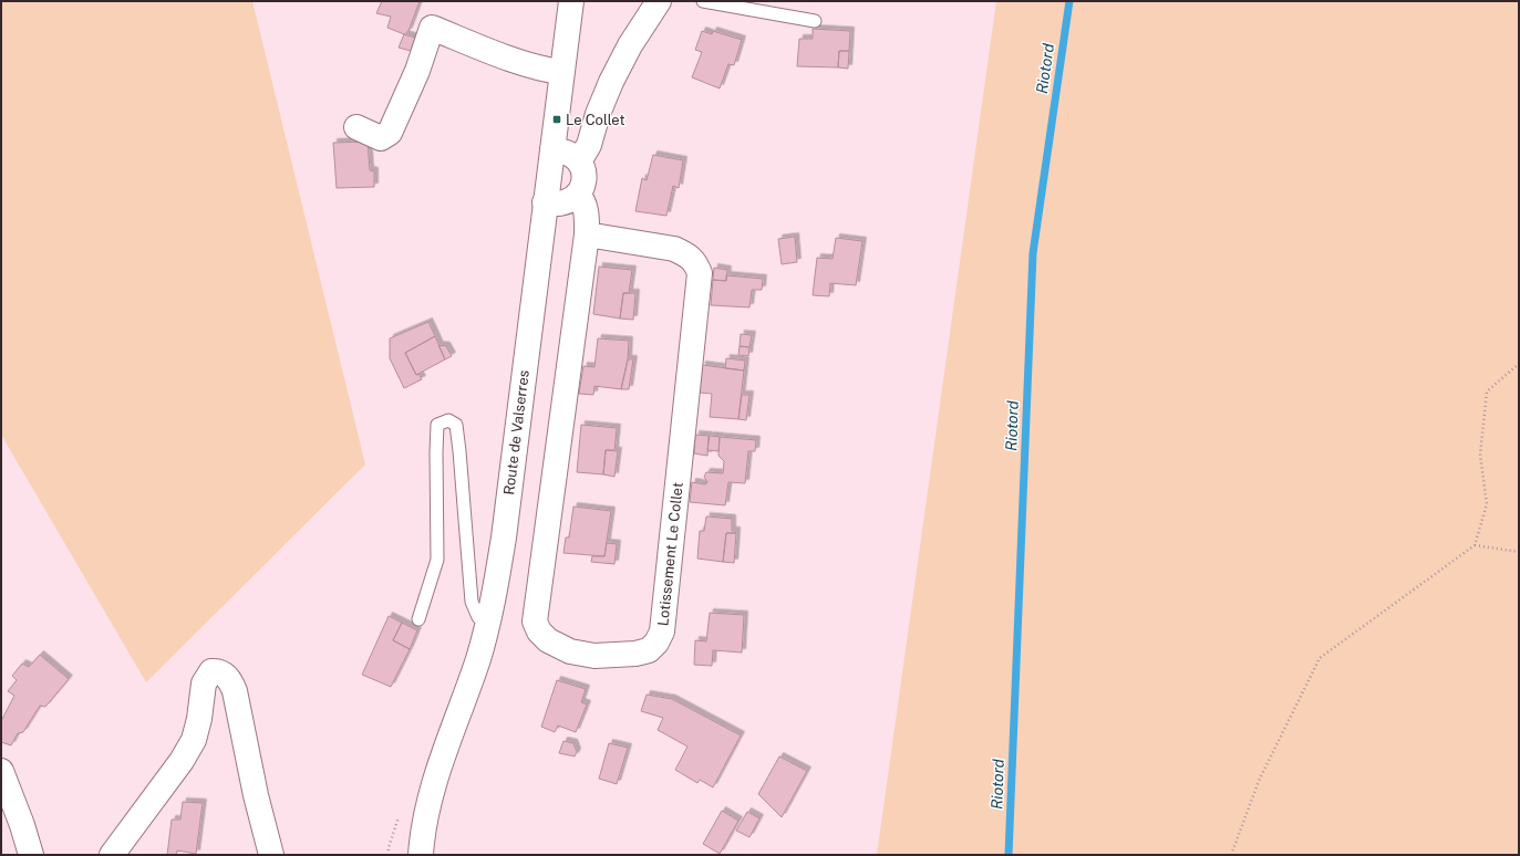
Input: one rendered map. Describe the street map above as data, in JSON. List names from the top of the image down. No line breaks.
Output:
{"streets":{"street":["Route de Valserres","Lotissement Le Collet"]},"water":["Riotord"],"places":{"transit":["Le Collet"]}}
